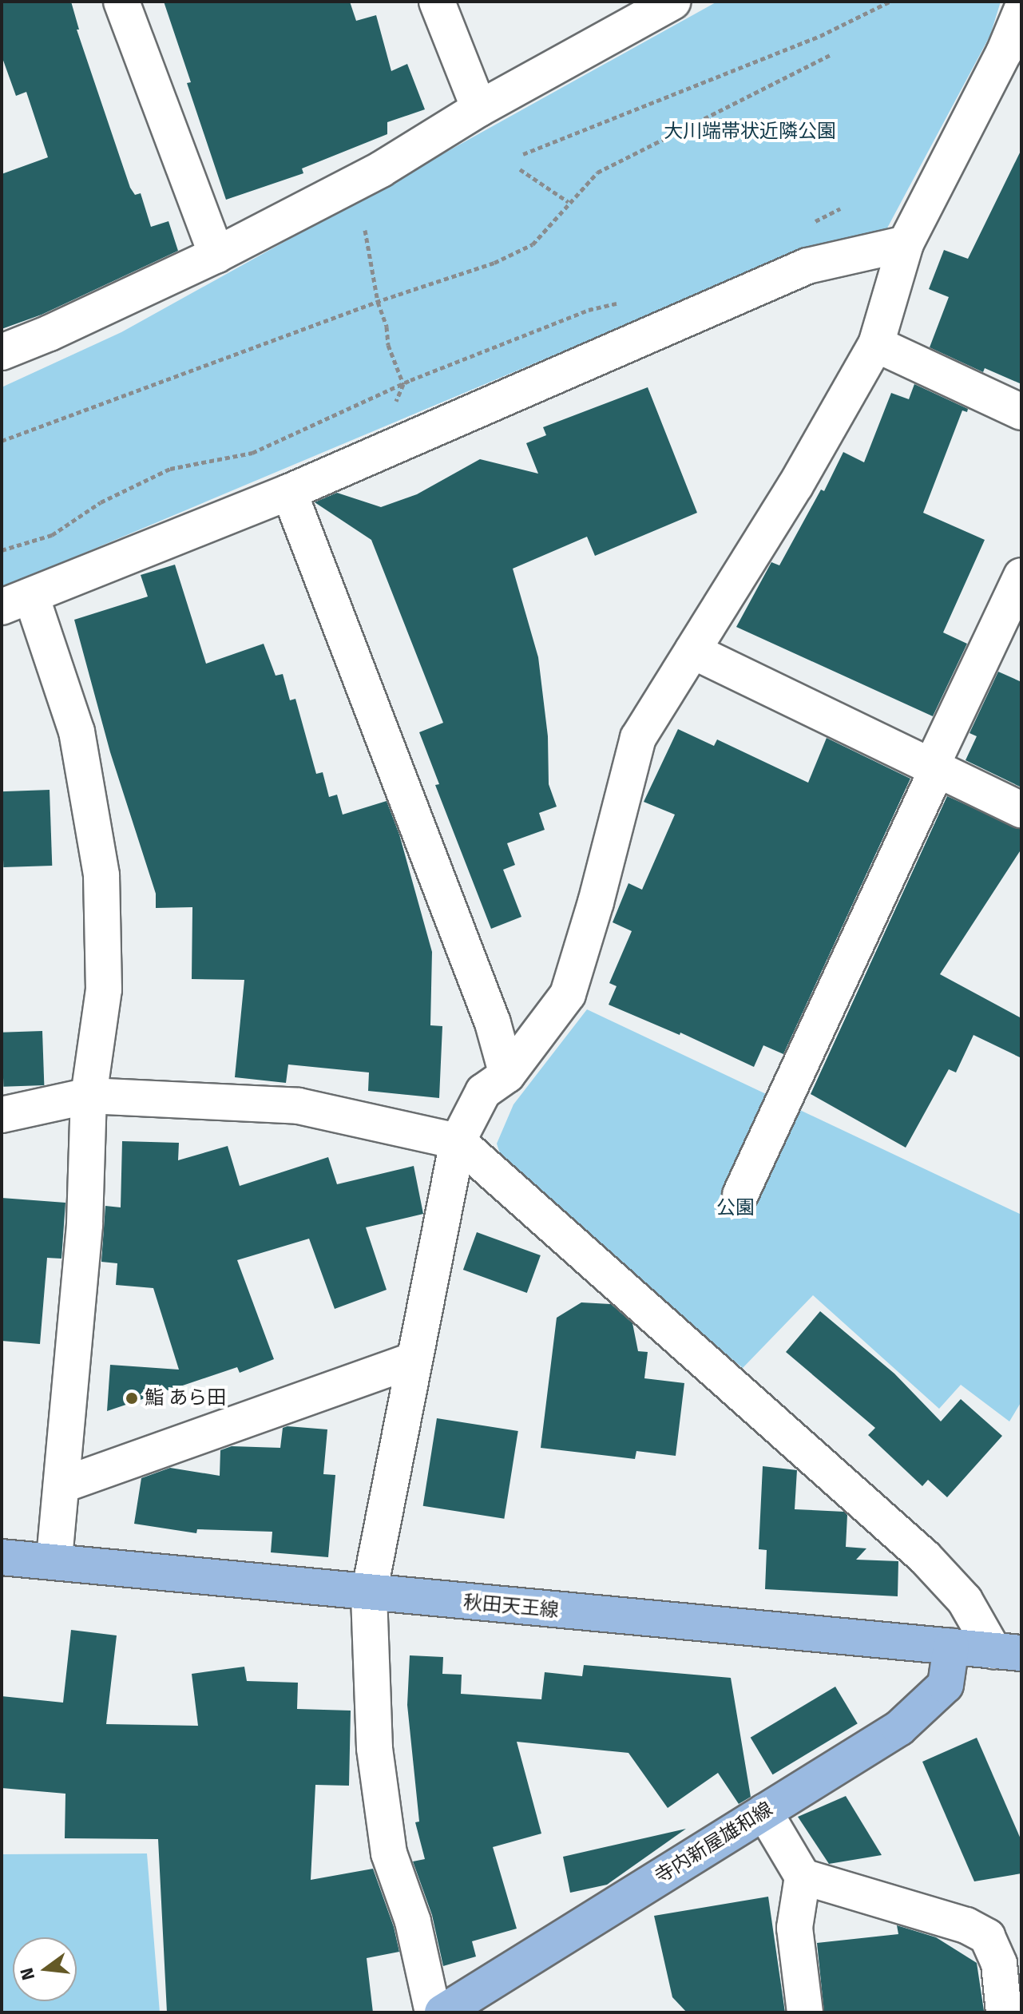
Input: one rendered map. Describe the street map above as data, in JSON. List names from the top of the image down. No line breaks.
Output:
{"streets":{"main road":["秋田天王線","寺内新屋雄和線"]},"crossings":[["秋田天王線","寺内新屋雄和線"]],"parks":["大川端帯状近隣公園","公園"],"places":["鮨 あら田"],"north":"left"}
